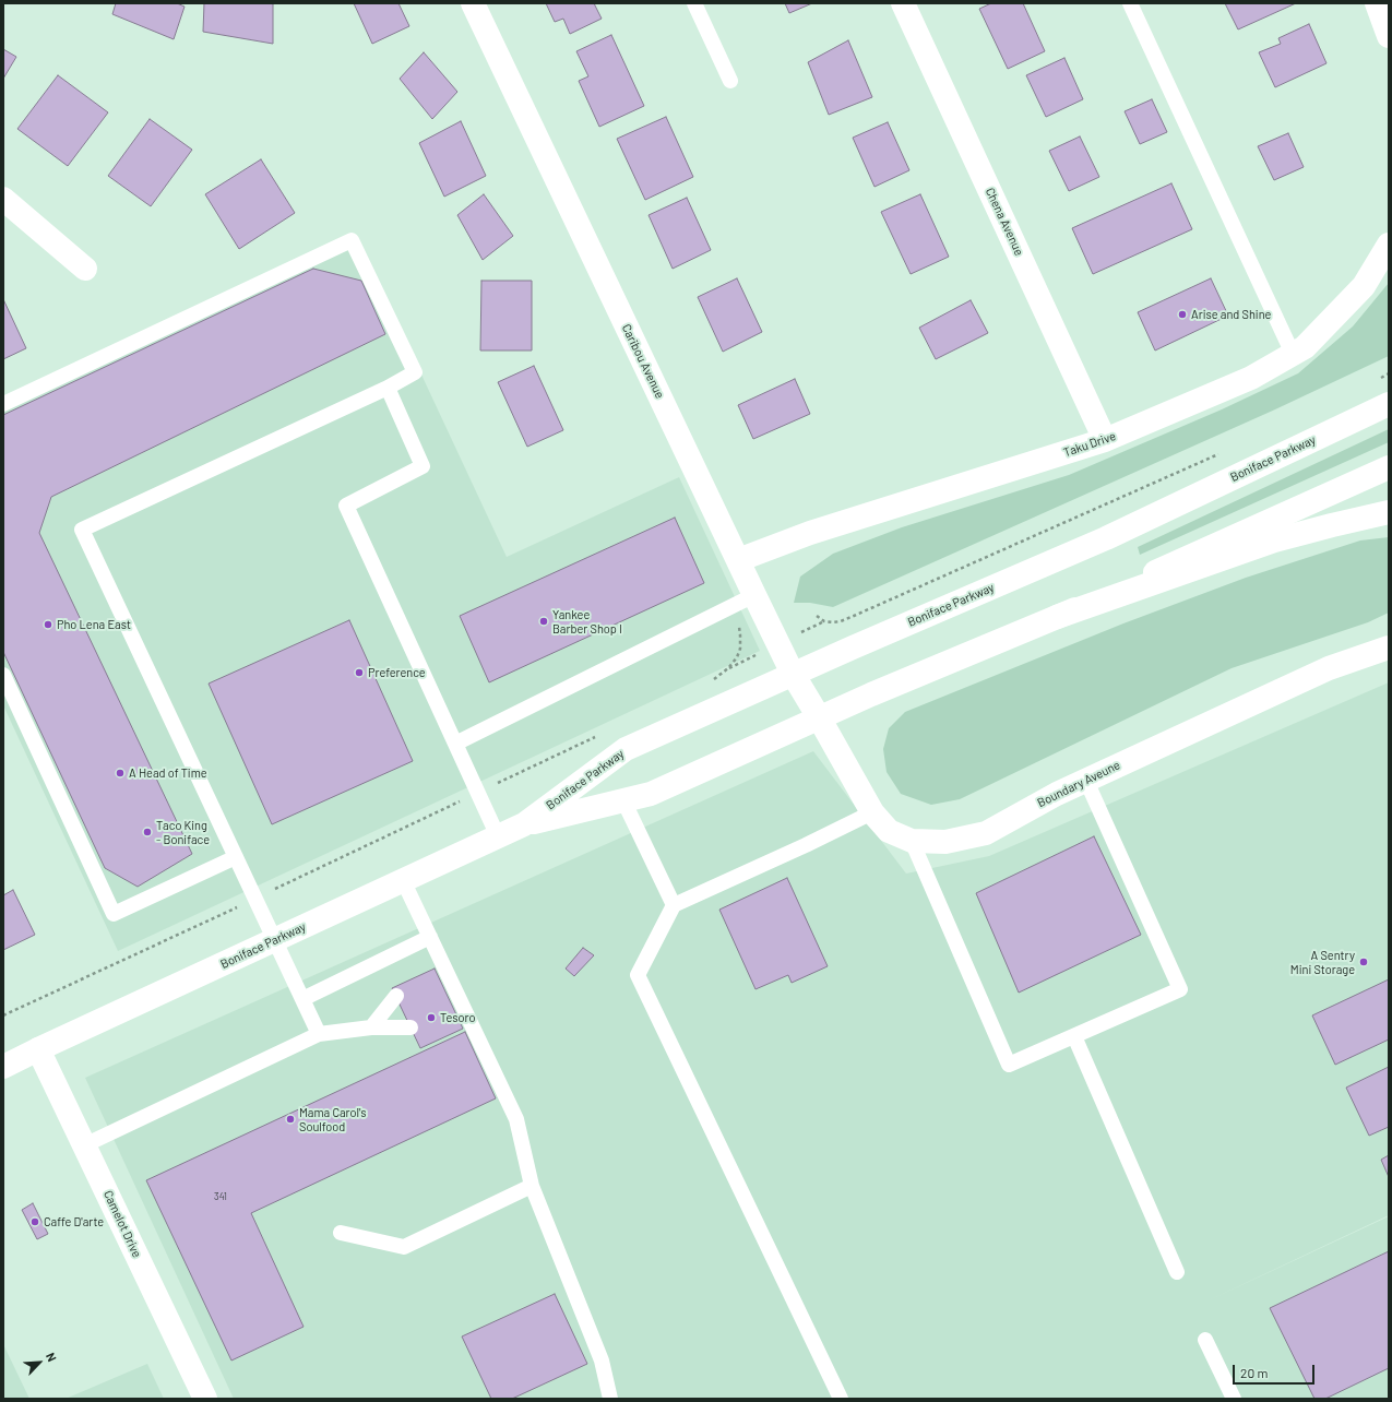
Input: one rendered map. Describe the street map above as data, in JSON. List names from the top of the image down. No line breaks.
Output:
{"streets":{"main road":["Chena Avenue","Caribou Avenue","Taku Drive","Boniface Parkway","Boundary Aveune","Camelot Drive"]},"crossings":[["Chena Avenue","Taku Drive"],["Caribou Avenue","Taku Drive"],["Caribou Avenue","Boniface Parkway"],["Caribou Avenue","Boundary Aveune"],["Boniface Parkway","Boundary Aveune"],["Boniface Parkway","Camelot Drive"]],"places":["Arise and Shine","Yankee Barber Shop I","Pho Lena East","Preference","A Head of Time","Taco King - Boniface","A Sentry Mini Storage","Tesoro","Mama Carol's Soulfood","Caffe D'arte"],"house_numbers":["341"],"scale_bar":"20 m","north":"top right"}
